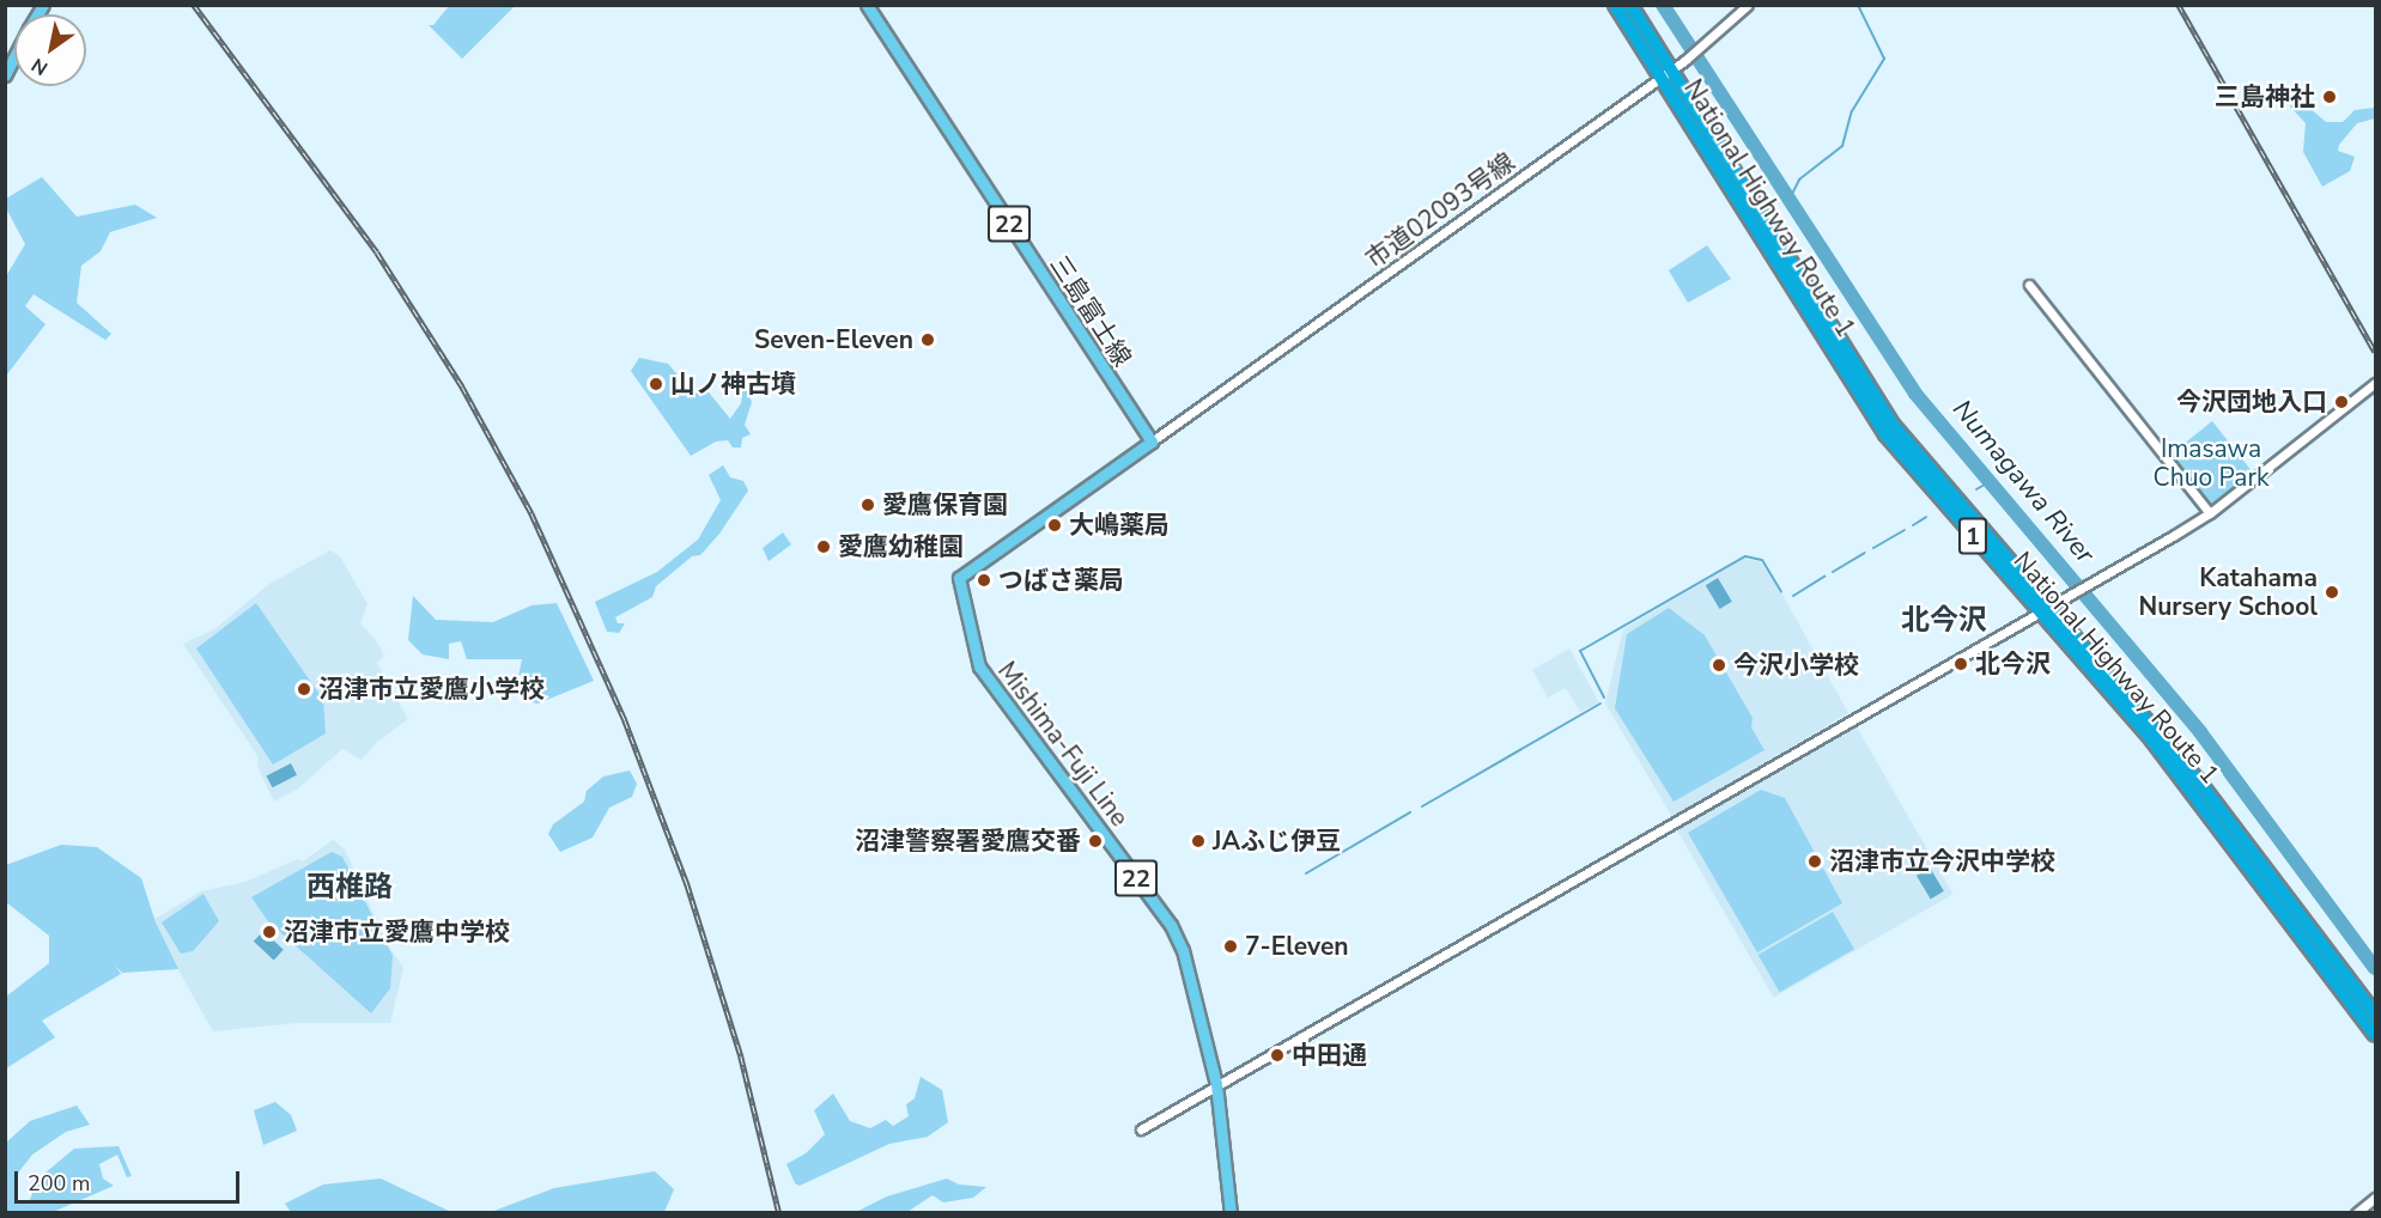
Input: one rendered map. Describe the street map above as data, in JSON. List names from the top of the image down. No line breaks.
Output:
{"streets":{"highway":["National Highway Route 1","1"],"main road":["22","三島富士線"],"street":["市道02093号線"]},"crossings":[["National Highway Route 1","市道02093号線"],["市道02093号線","22"],["市道02093号線","三島富士線"],["22","三島富士線"]],"districts":["北今沢","西椎路"],"water":["Numagawa River"],"parks":["Imasawa Chuo Park"],"places":["三島神社","Seven-Eleven","山ノ神古墳","今沢団地入口","愛鷹保育園","大嶋薬局","愛鷹幼稚園","つばさ薬局","Katahama Nursery School","北今沢","今沢小学校","沼津市立愛鷹小学校","沼津警察署愛鷹交番","JAふじ伊豆","沼津市立今沢中学校","沼津市立愛鷹中学校","7-Eleven","中田通"],"scale_bar":"200 m","north":"bottom left"}
